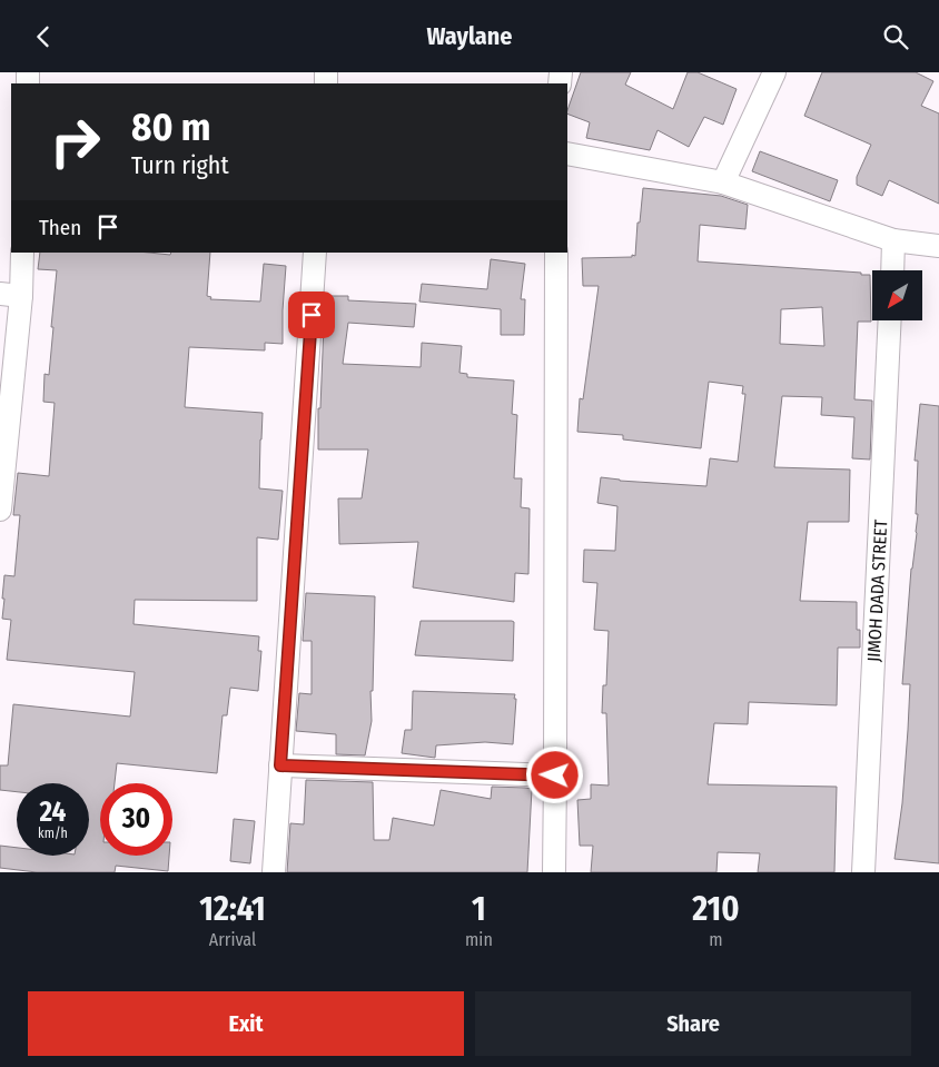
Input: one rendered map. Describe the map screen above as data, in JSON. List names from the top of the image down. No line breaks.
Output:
{"streets":{"street":["JIMOH DADA STREET"]},"north":"bottom left","page":{"header":"Waylane","turn":["80 m","Turn right"],"then":"Then","speed":"24 km/h","limit":"30","eta":["12:41","Arrival","1","min","210","m"],"buttons":["Exit","Share"]}}
